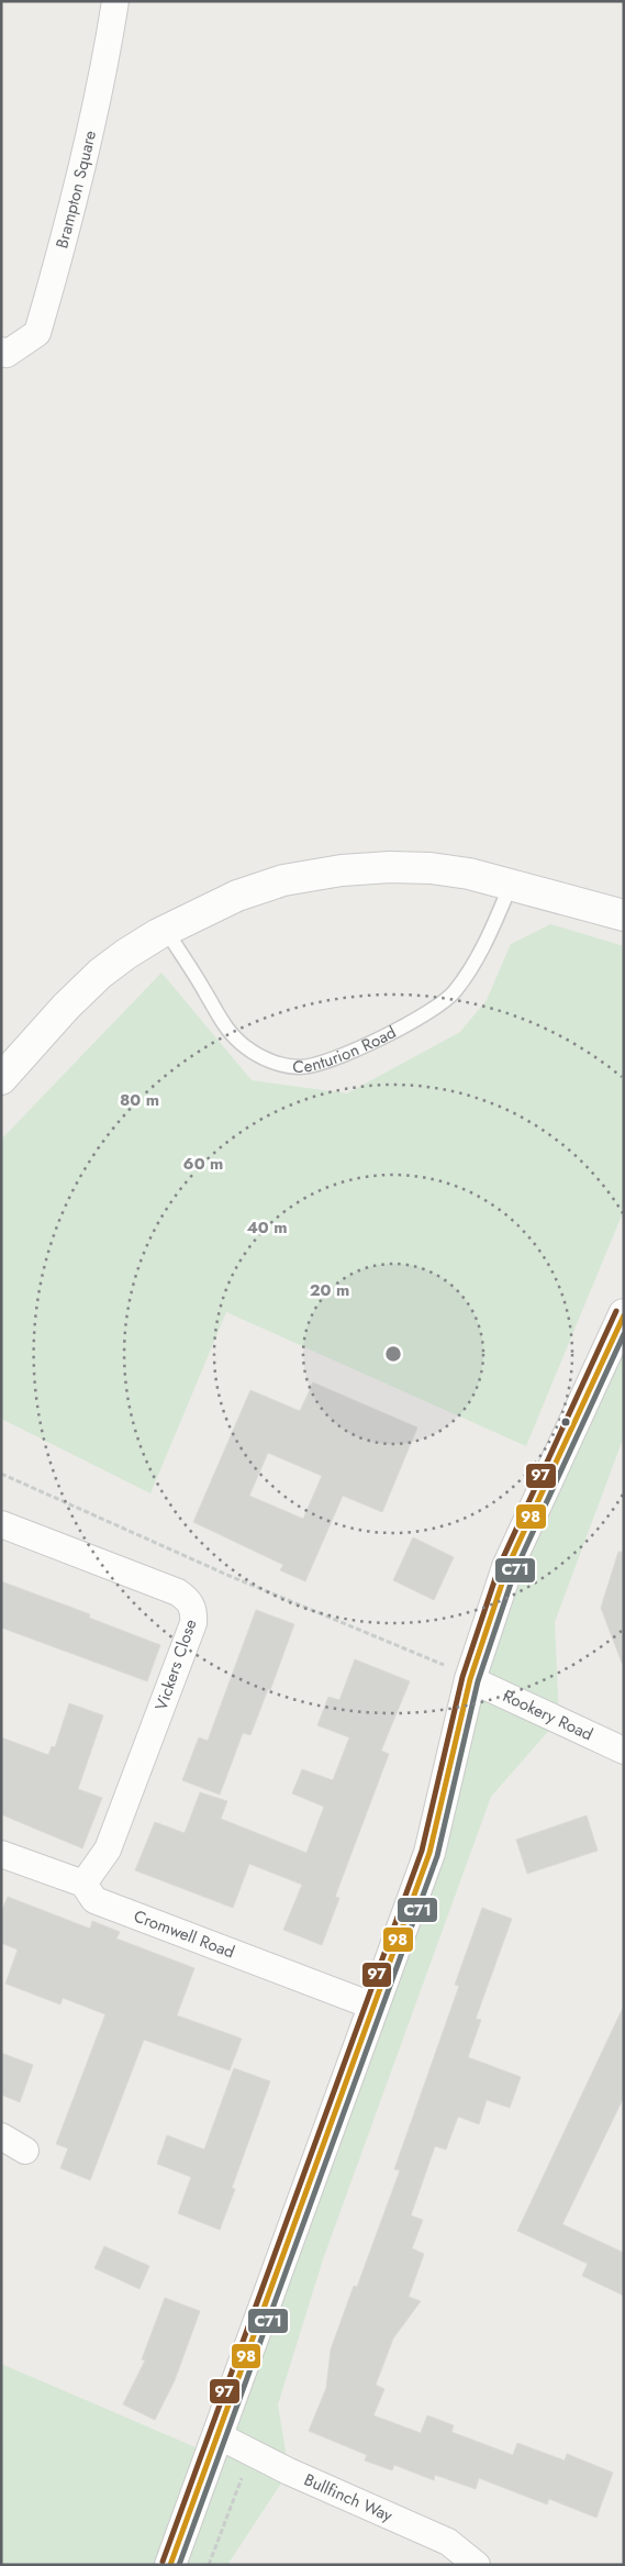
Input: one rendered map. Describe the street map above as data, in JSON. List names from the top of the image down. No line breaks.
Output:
{"streets":{"street":["Brampton Square","Vickers Close","Rookery Road","Cromwell Road","Bullfinch Way"],"lane":["Centurion Road"]},"crossings":[["Vickers Close","Cromwell Road"]],"lines":["transit line 97","transit line 98","transit line C71"],"rings":["80 m","60 m","40 m","20 m"]}
